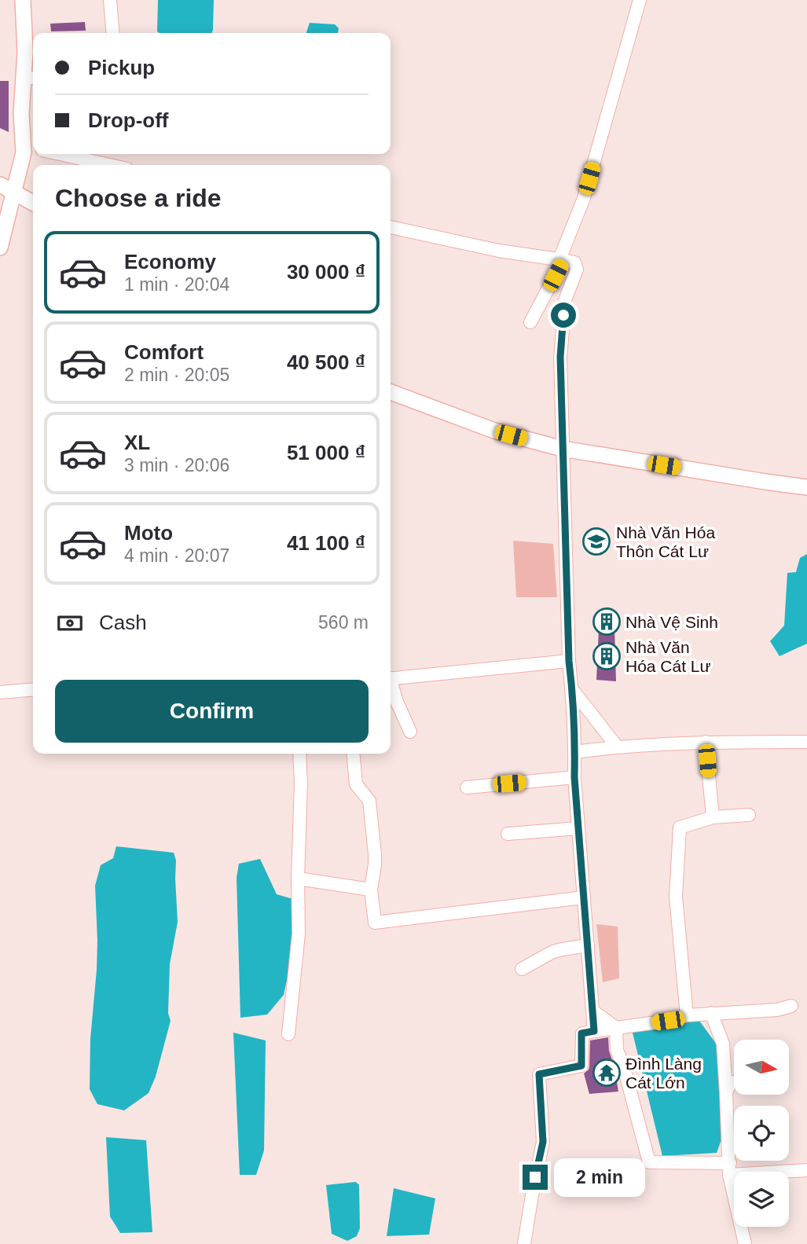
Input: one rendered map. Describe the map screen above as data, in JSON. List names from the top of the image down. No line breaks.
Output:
{"places":{"school or university":["Nhà Văn Hóa Thôn Cát Lư"],"building":["Nhà Vệ Sinh","Nhà Văn Hóa Cát Lư"],"temple":["Đình Làng Cát Lớn"]},"north":"right","page":{"banner":["Pickup","Drop-off"],"heading":"Choose a ride","list":[{"name":"Economy","note":"1 min · 20:04","value":"30 000 ₫"},{"name":"Comfort","note":"2 min · 20:05","value":"40 500 ₫"},{"name":"XL","note":"3 min · 20:06","value":"51 000 ₫"},{"name":"Moto","note":"4 min · 20:07","value":"41 100 ₫"}],"pay":["Cash","560 m"],"buttons":"Confirm","bubble":"2 min"}}
